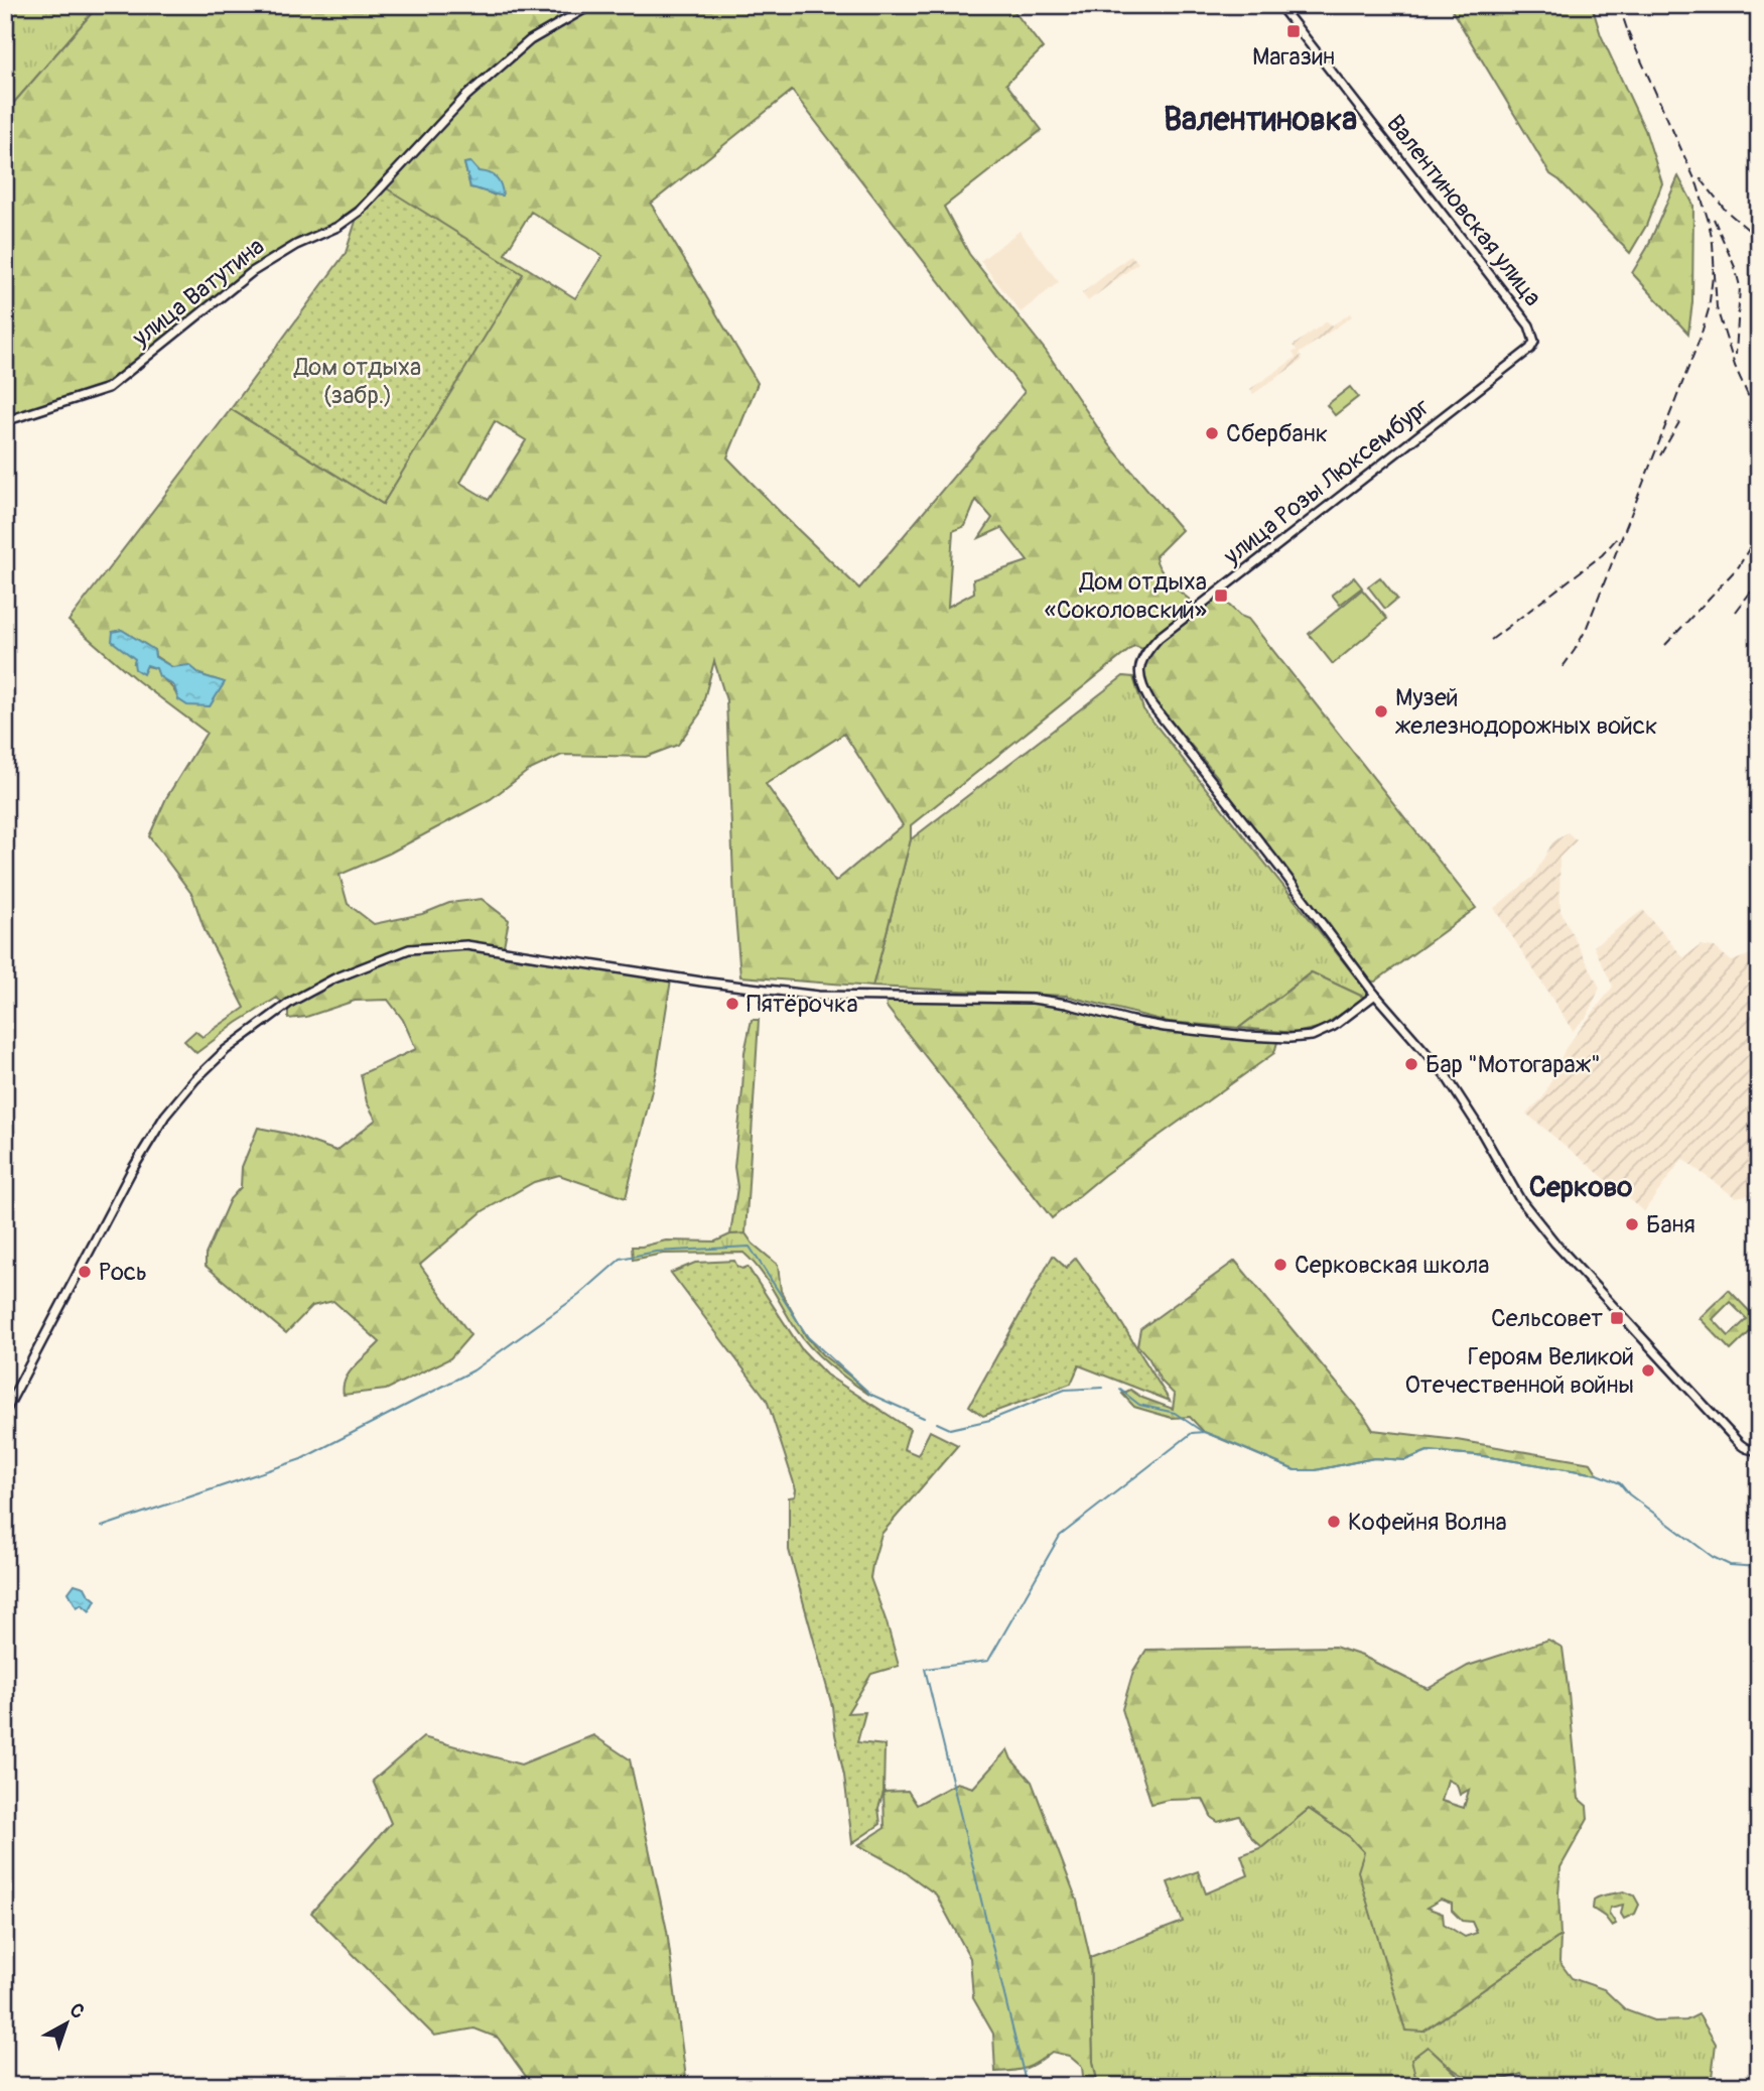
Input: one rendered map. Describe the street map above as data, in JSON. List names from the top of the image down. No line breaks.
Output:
{"streets":{"street":["Валентиновская улица","улица Ватутина","улица Розы Люксембург"]},"crossings":[["Валентиновская улица","улица Розы Люксембург"]],"districts":["Валентиновка","Серково"],"parks":["Дом отдыха (забр.)"],"places":{"transit":["Магазин","Дом отдыха «Соколовский»","Сельсовет"],"other":["Сбербанк","Музей железнодорожных войск","Пятёрочка","Бар \"Мотогараж\"","Баня","Серковская школа","Рось","Героям Великой Отечественной войны","Кофейня Волна"]},"north":"top right"}
